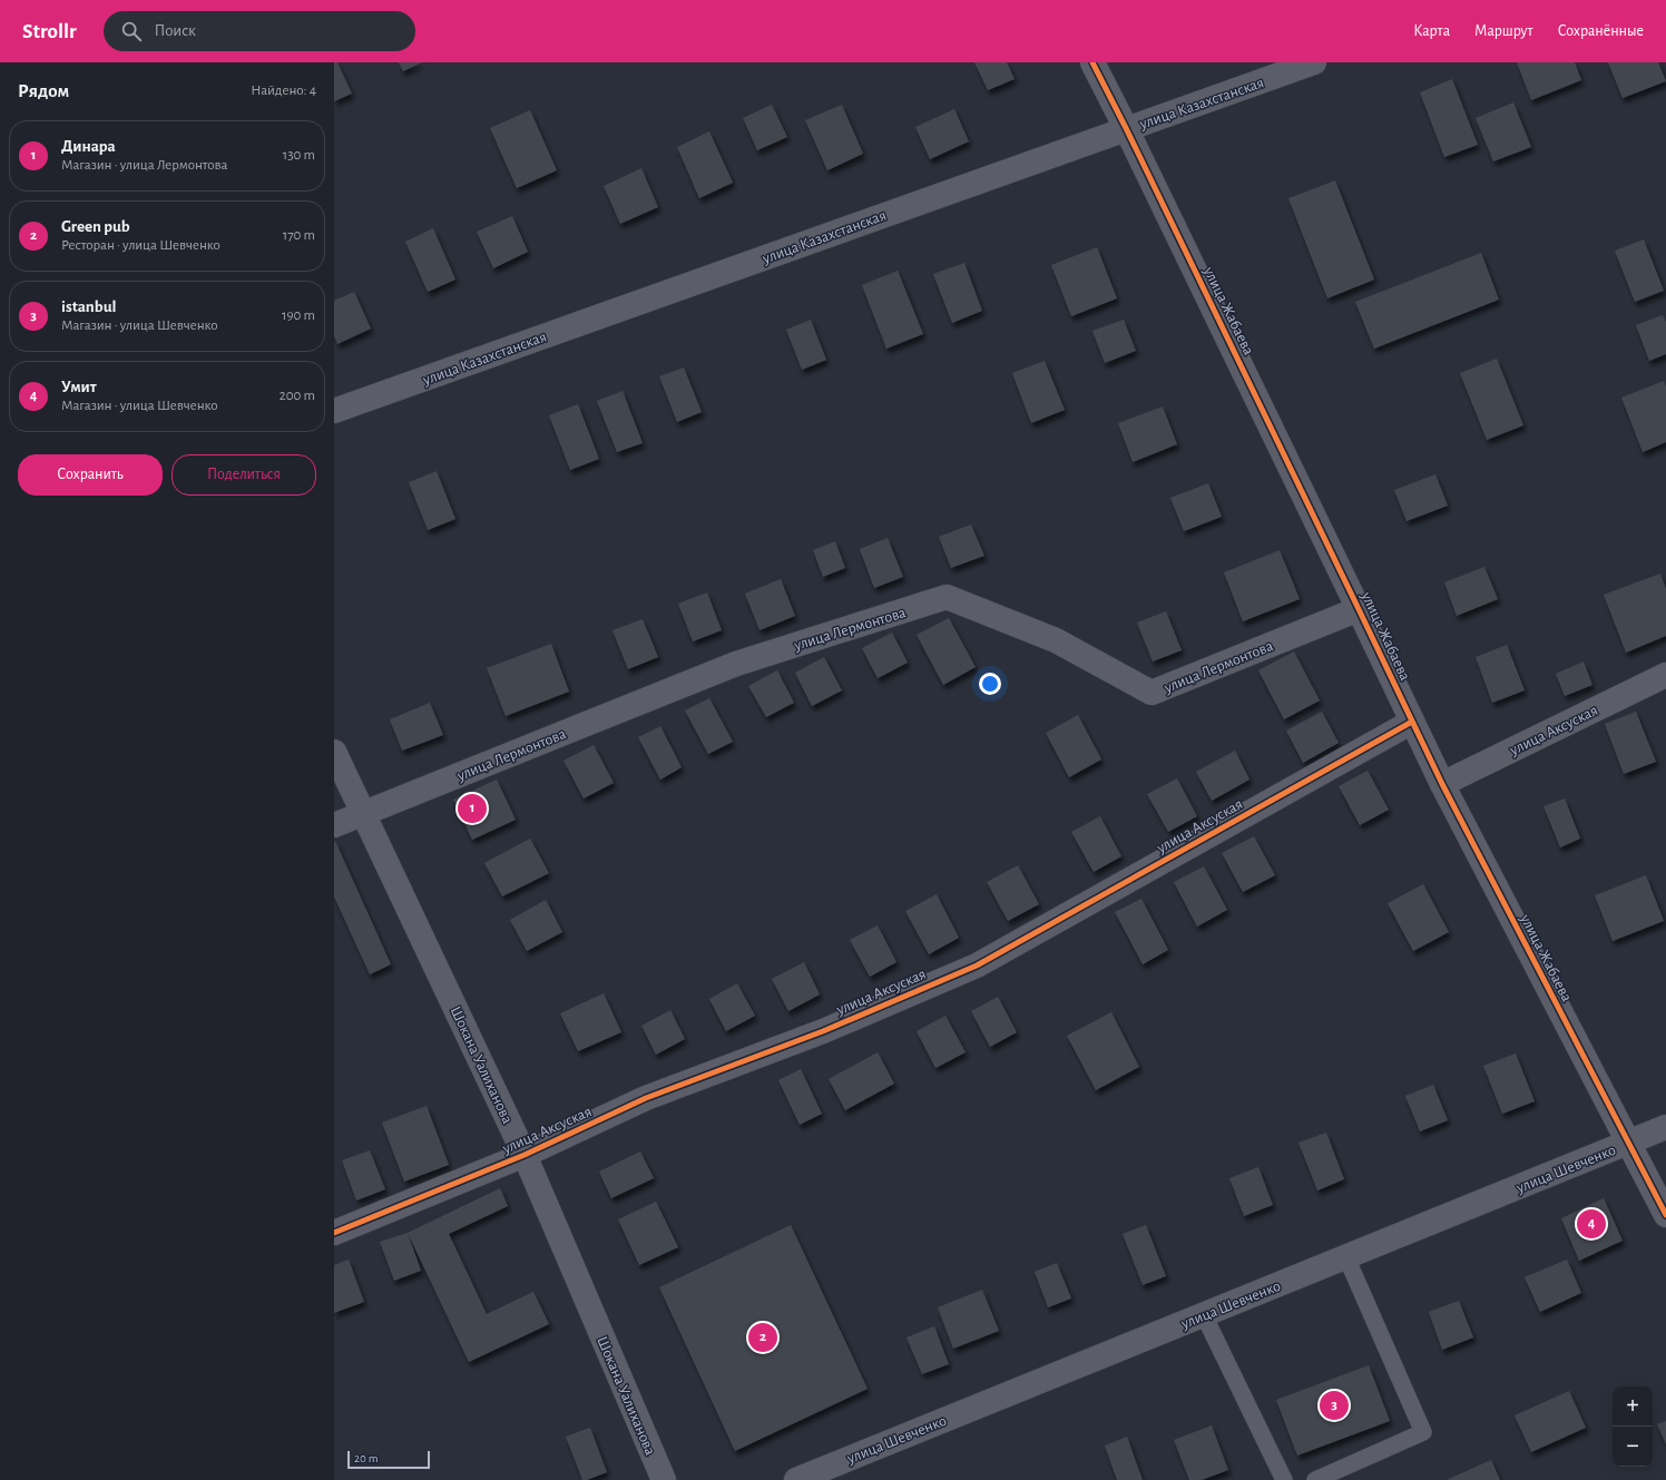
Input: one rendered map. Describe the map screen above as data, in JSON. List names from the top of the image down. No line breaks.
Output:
{"streets":{"street":["улица Казахстанская","улица Жабаева","улица Лермонтова","улица Аксуская","Шокана Уалиханова","улица Шевченко"]},"crossings":[["улица Казахстанская","улица Жабаева"],["улица Жабаева","улица Лермонтова"],["улица Жабаева","улица Аксуская"],["улица Жабаева","улица Шевченко"],["улица Лермонтова","Шокана Уалиханова"],["улица Аксуская","Шокана Уалиханова"]],"scale_bar":"20 m","page":{"header":"Strollr","search":"Поиск","nav":["Карта","Маршрут","Сохранённые"],"heading":["Рядом","Найдено: 4"],"list":[{"mark":"1","name":"Динара","note":"Магазин · улица Лермонтова","value":"130 m"},{"mark":"2","name":"Green pub","note":"Ресторан · улица Шевченко","value":"170 m"},{"mark":"3","name":"istanbul","note":"Магазин · улица Шевченко","value":"190 m"},{"mark":"4","name":"Умит","note":"Магазин · улица Шевченко","value":"200 m"}],"buttons":["Сохранить","Поделиться"],"pins":["1","4","2","3"],"map_buttons":["+","−"],"scale":"20 m"}}
